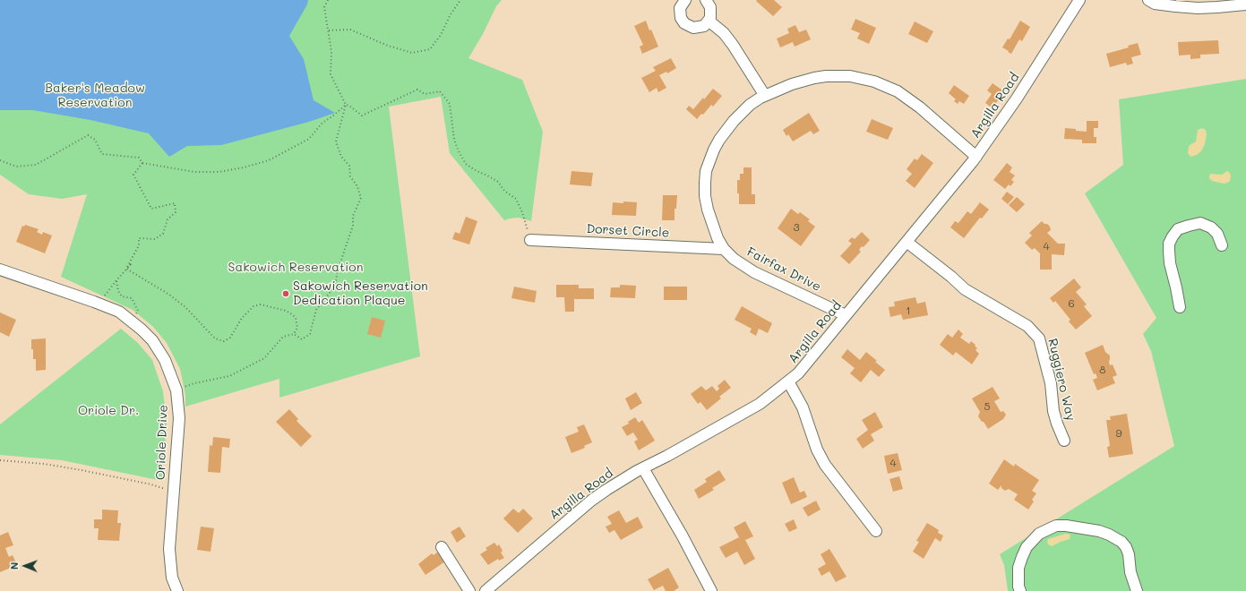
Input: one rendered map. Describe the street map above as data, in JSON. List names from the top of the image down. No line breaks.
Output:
{"streets":{"street":["Argilla Road","Dorset Circle","Fairfax Drive","Ruggiero Way","Oriole Drive"]},"crossings":[["Argilla Road","Fairfax Drive"],["Argilla Road","Ruggiero Way"],["Dorset Circle","Fairfax Drive"]],"parks":["Baker's Meadow Reservation","Sakowich Reservation","Oriole Dr."],"places":["Sakowich Reservation Dedication Plaque"],"house_numbers":["3","4","6","1","8","5","9","4"],"north":"left"}
